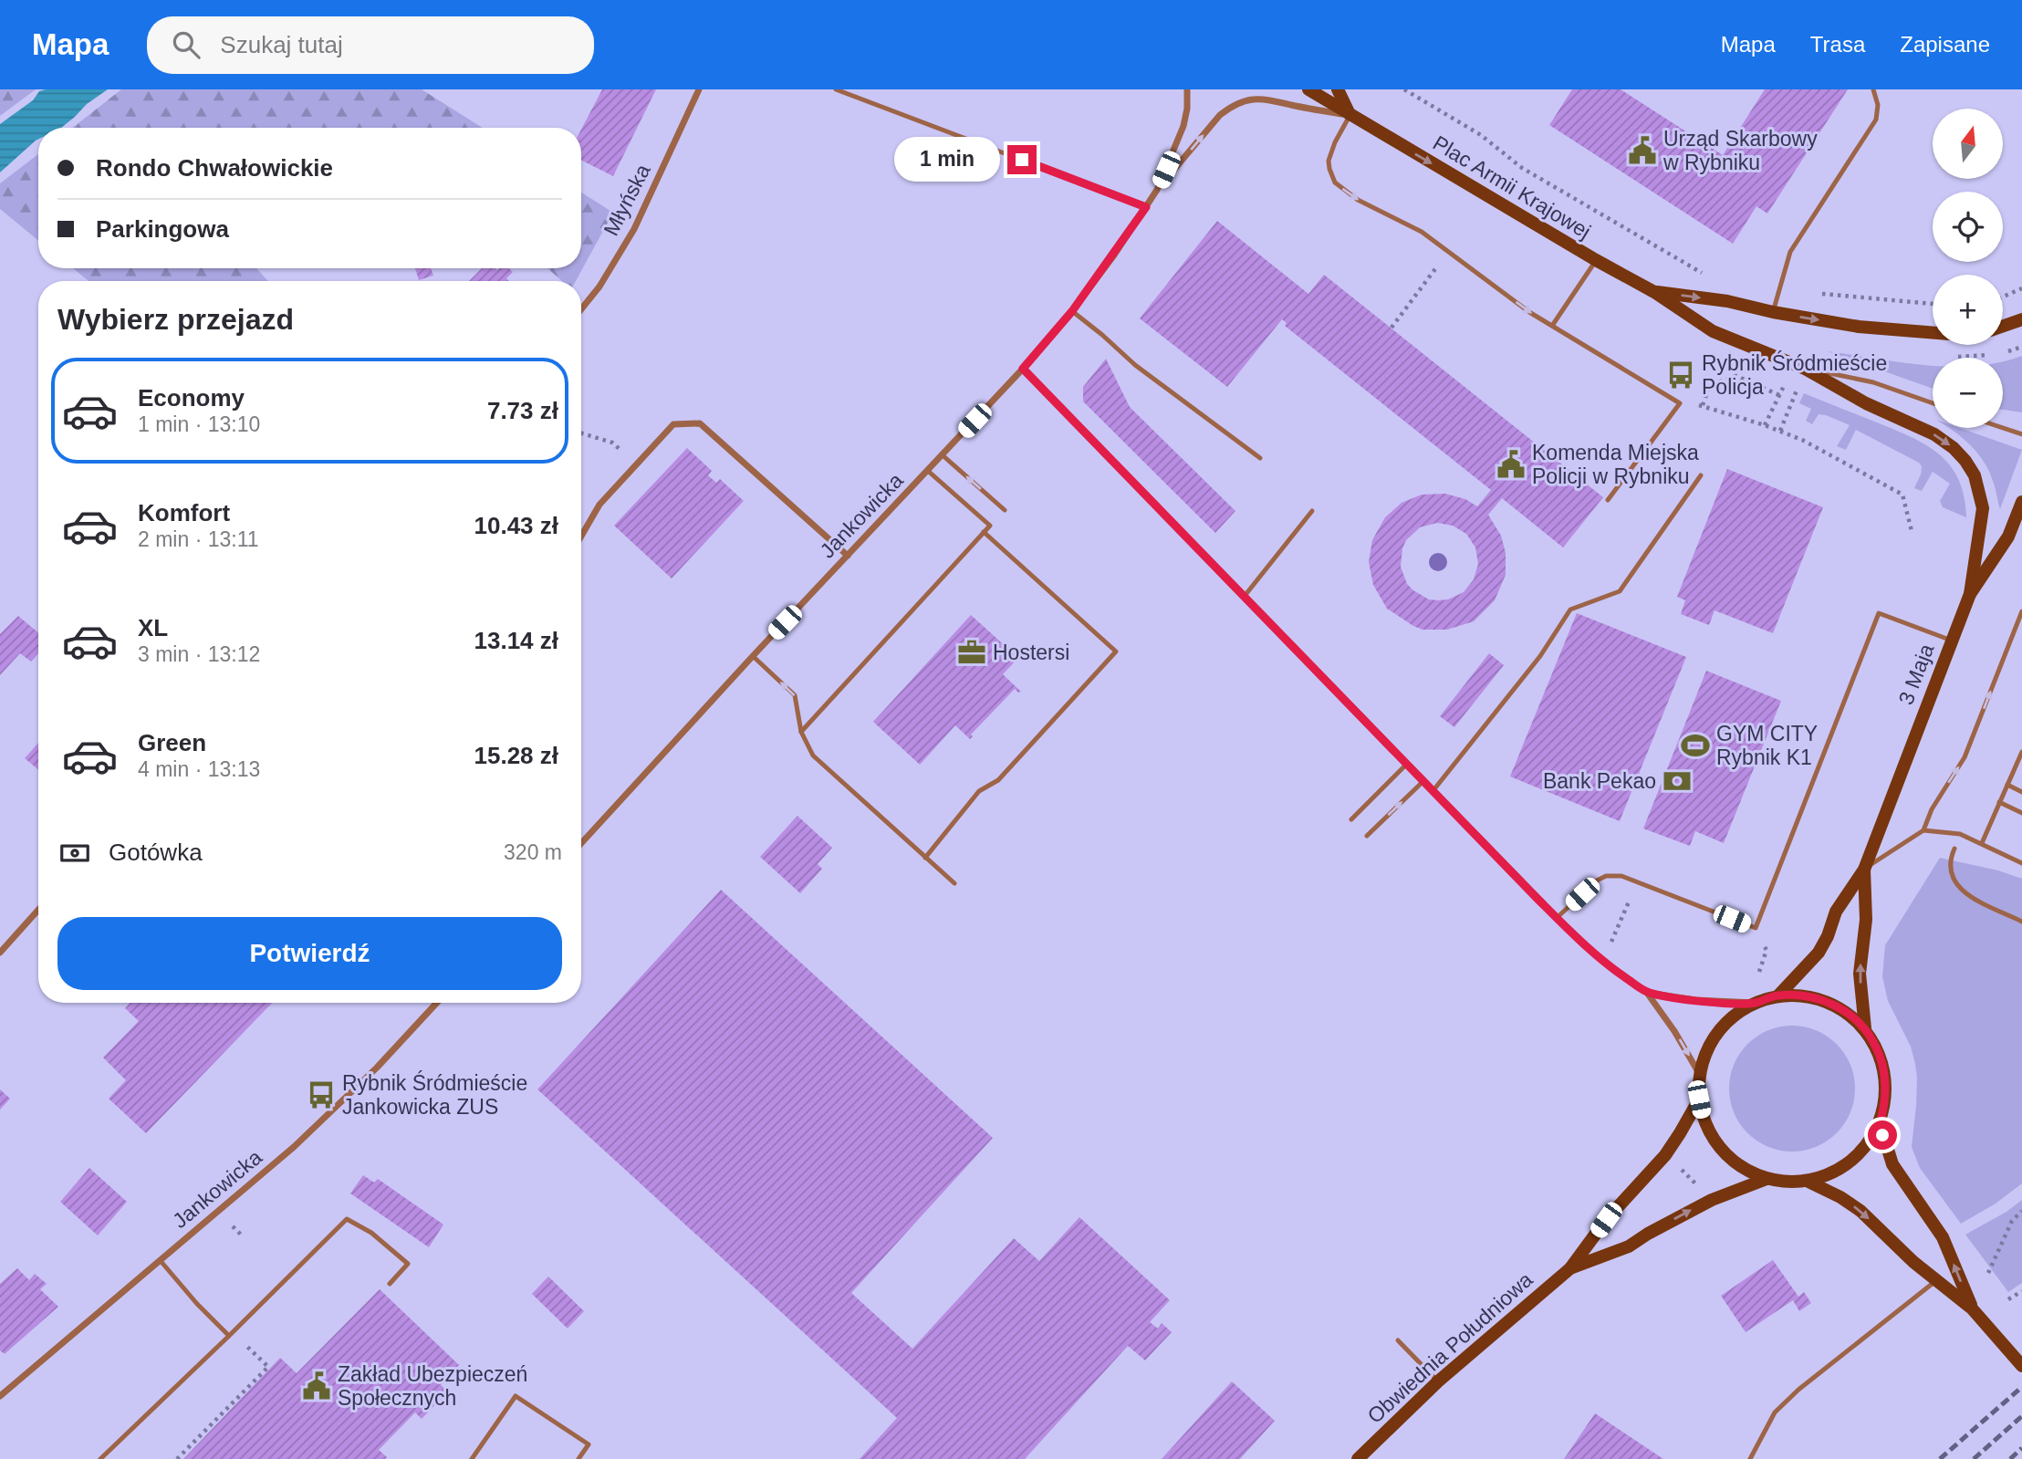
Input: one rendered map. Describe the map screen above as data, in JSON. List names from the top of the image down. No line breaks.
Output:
{"streets":{"street":["Plac Armii Krajowej","Młyńska","Jankowicka","3 Maja","Obwiednia Południowa"]},"crossings":[["Plac Armii Krajowej","3 Maja"],["3 Maja","Obwiednia Południowa"]],"one_way":["Plac Armii Krajowej"],"places":{"public building":["Urząd Skarbowy w Rybniku","Komenda Miejska Policji w Rybniku","Zakład Ubezpieczeń Społecznych"],"bus stop":["Rybnik Śródmieście Policja","Rybnik Śródmieście Jankowicka ZUS"],"office":["Hostersi"],"sports":["GYM CITY Rybnik K1"],"bank":["Bank Pekao"]},"north":"top","page":{"header":"Mapa","search":"Szukaj tutaj","nav":["Mapa","Trasa","Zapisane"],"map_buttons":["+","−"],"banner":["Rondo Chwałowickie","Parkingowa"],"bubble":"1 min","heading":"Wybierz przejazd","list":[{"name":"Economy","note":"1 min · 13:10","value":"7.73 zł"},{"name":"Komfort","note":"2 min · 13:11","value":"10.43 zł"},{"name":"XL","note":"3 min · 13:12","value":"13.14 zł"},{"name":"Green","note":"4 min · 13:13","value":"15.28 zł"}],"pay":["Gotówka","320 m"],"buttons":"Potwierdź"}}
